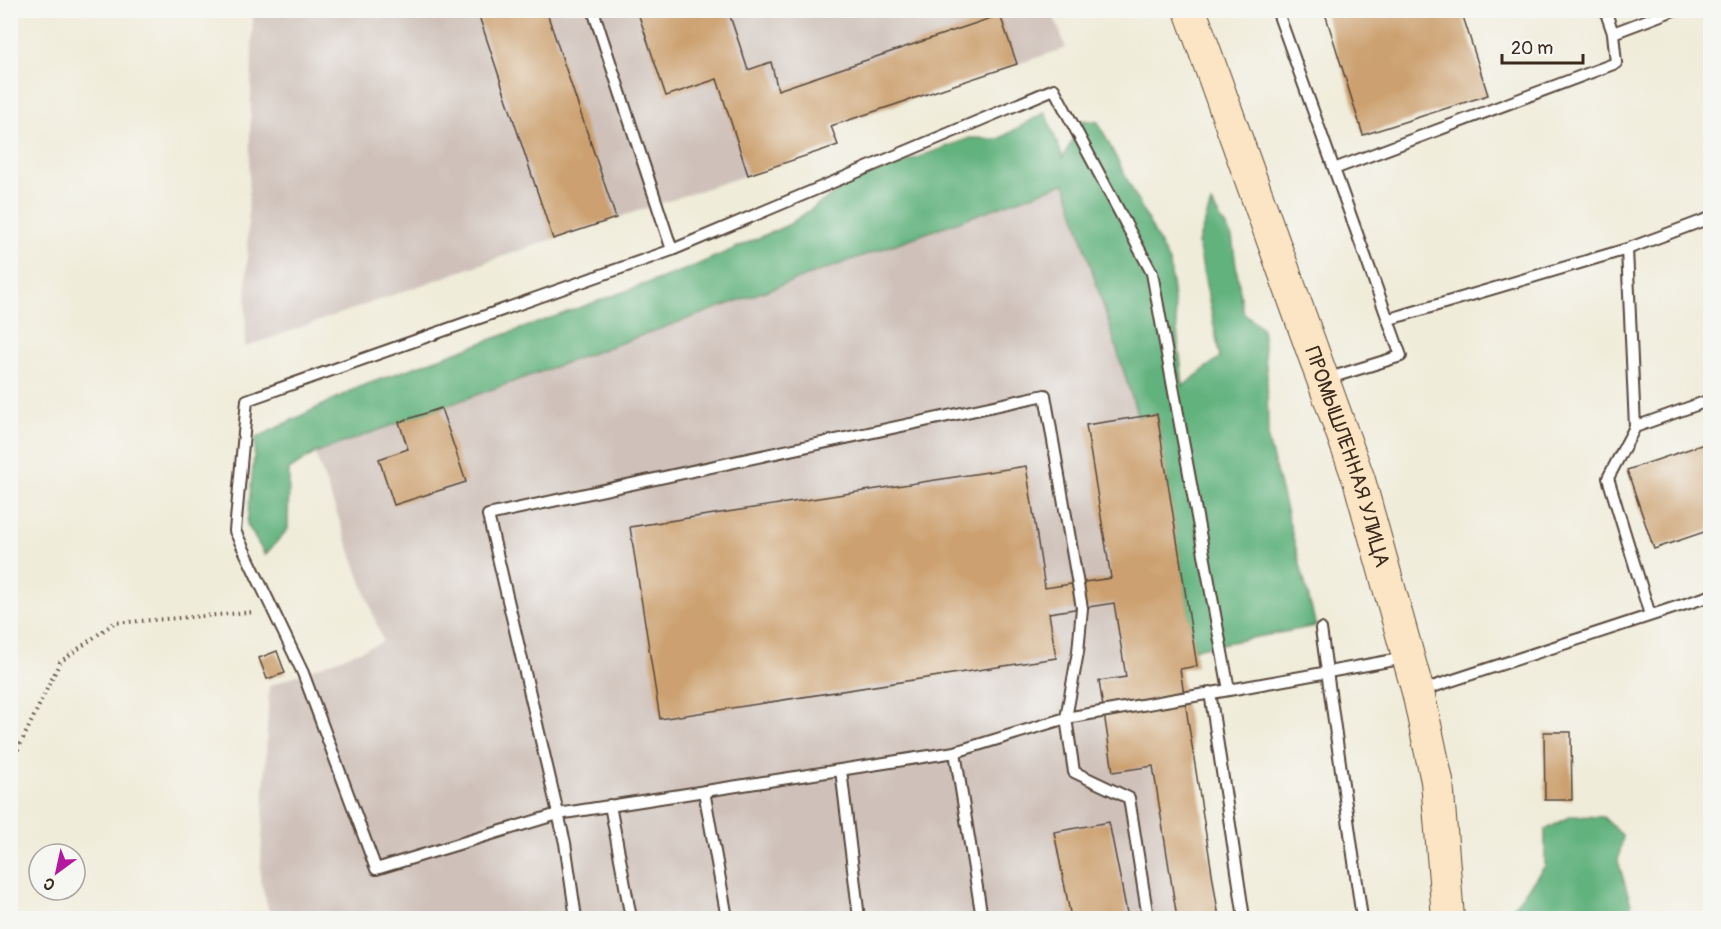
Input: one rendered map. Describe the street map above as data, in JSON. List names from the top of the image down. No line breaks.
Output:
{"streets":{"street":["ПРОМЫШЛЕННАЯ УЛИЦА"]},"scale_bar":"20 m","north":"bottom left"}
